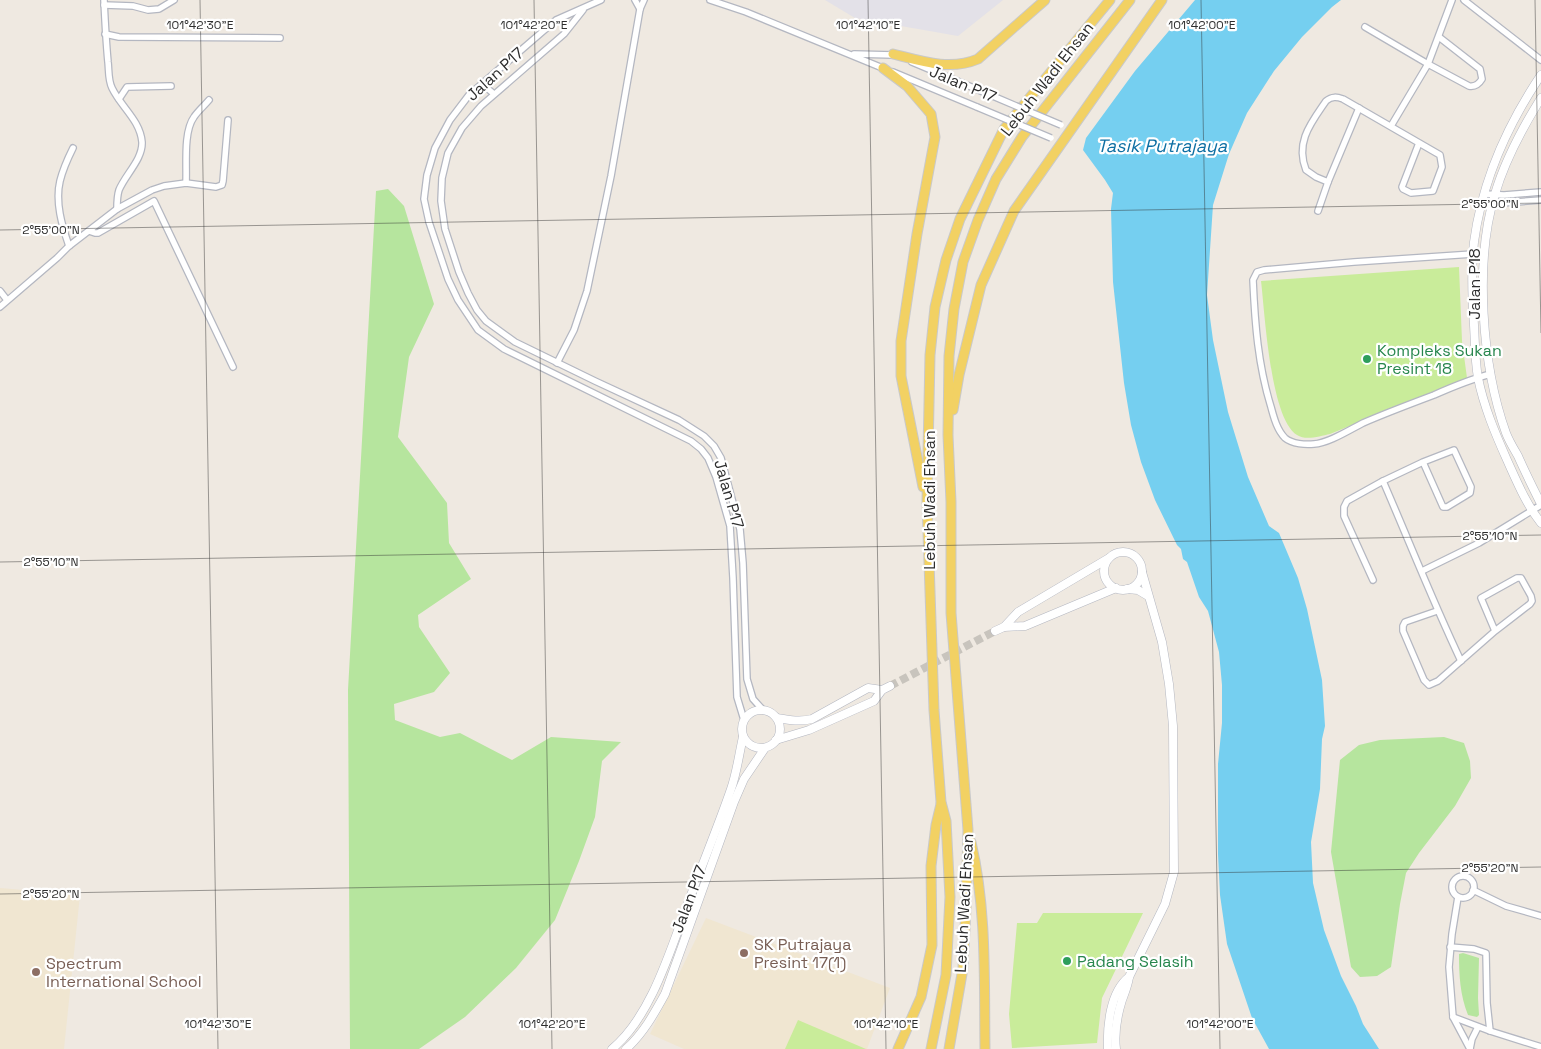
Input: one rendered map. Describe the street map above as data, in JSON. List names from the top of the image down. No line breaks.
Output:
{"streets":{"main road":["Lebuh Wadi Ehsan"],"street":["Jalan P17","Jalan P18"]},"water":["Tasik Putrajaya"],"places":["Kompleks Sukan Presint 18","SK Putrajaya Presint 17(1)","Padang Selasih","Spectrum International School"],"coordinates":["101°42'30\"E","101°42'20\"E","101°42'10\"E","101°42'00\"E","2°55'00\"N","2°55'10\"N","2°55'20\"N"]}
